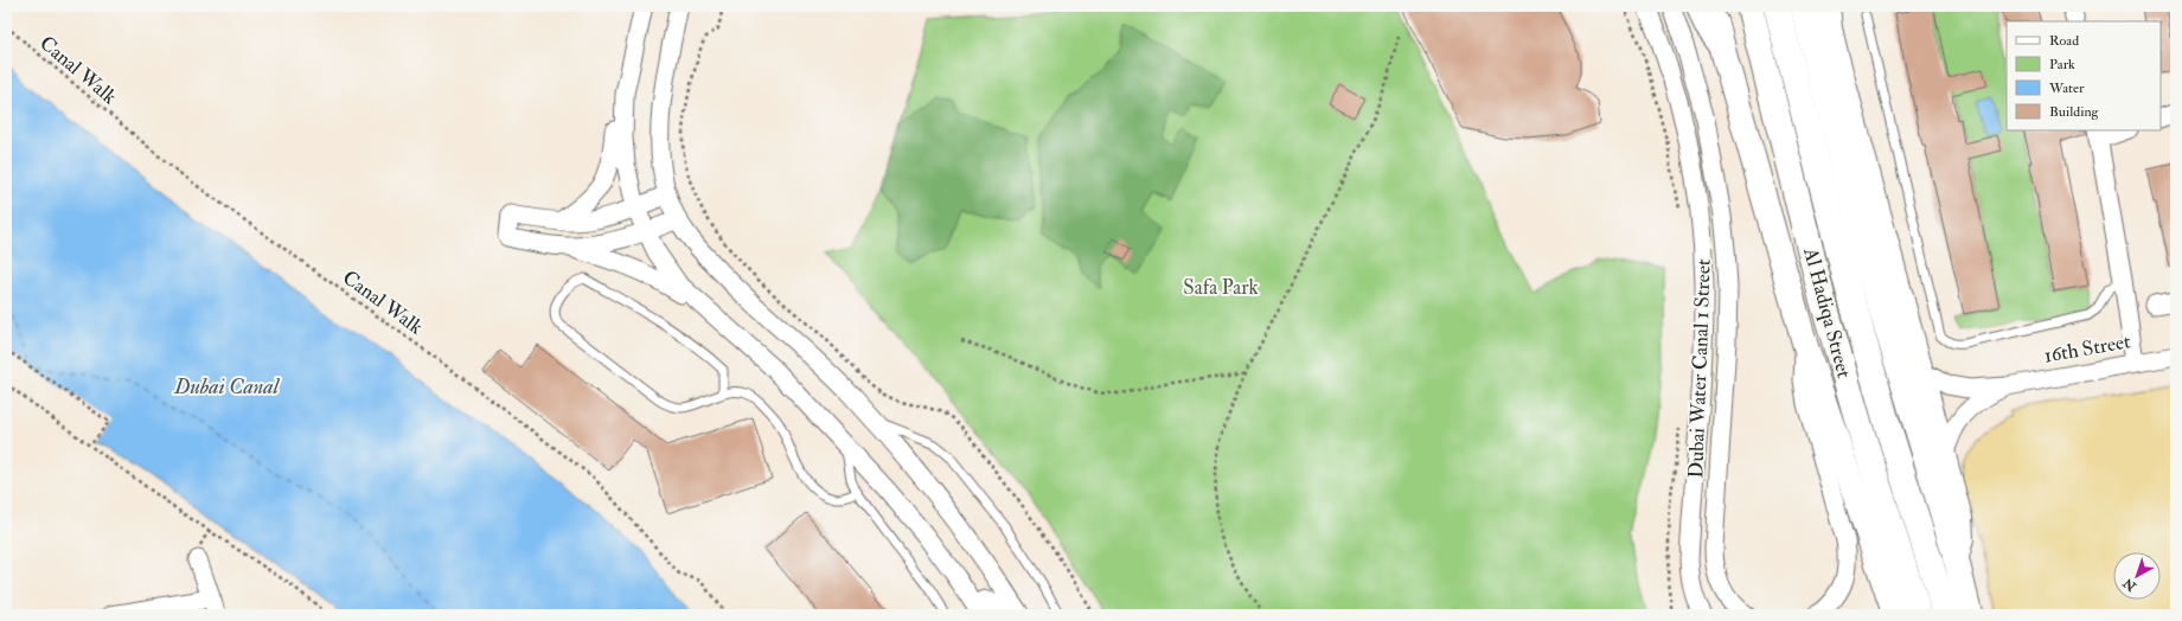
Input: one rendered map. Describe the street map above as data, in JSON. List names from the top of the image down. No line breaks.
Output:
{"streets":{"main road":["Al Hadiqa Street"],"street":["16th Street","Dubai Water Canal 1 Street"],"path":["Canal Walk"]},"water":["Dubai Canal"],"parks":["Safa Park"],"legend":["Road","Park","Water","Building"],"north":"bottom left"}
